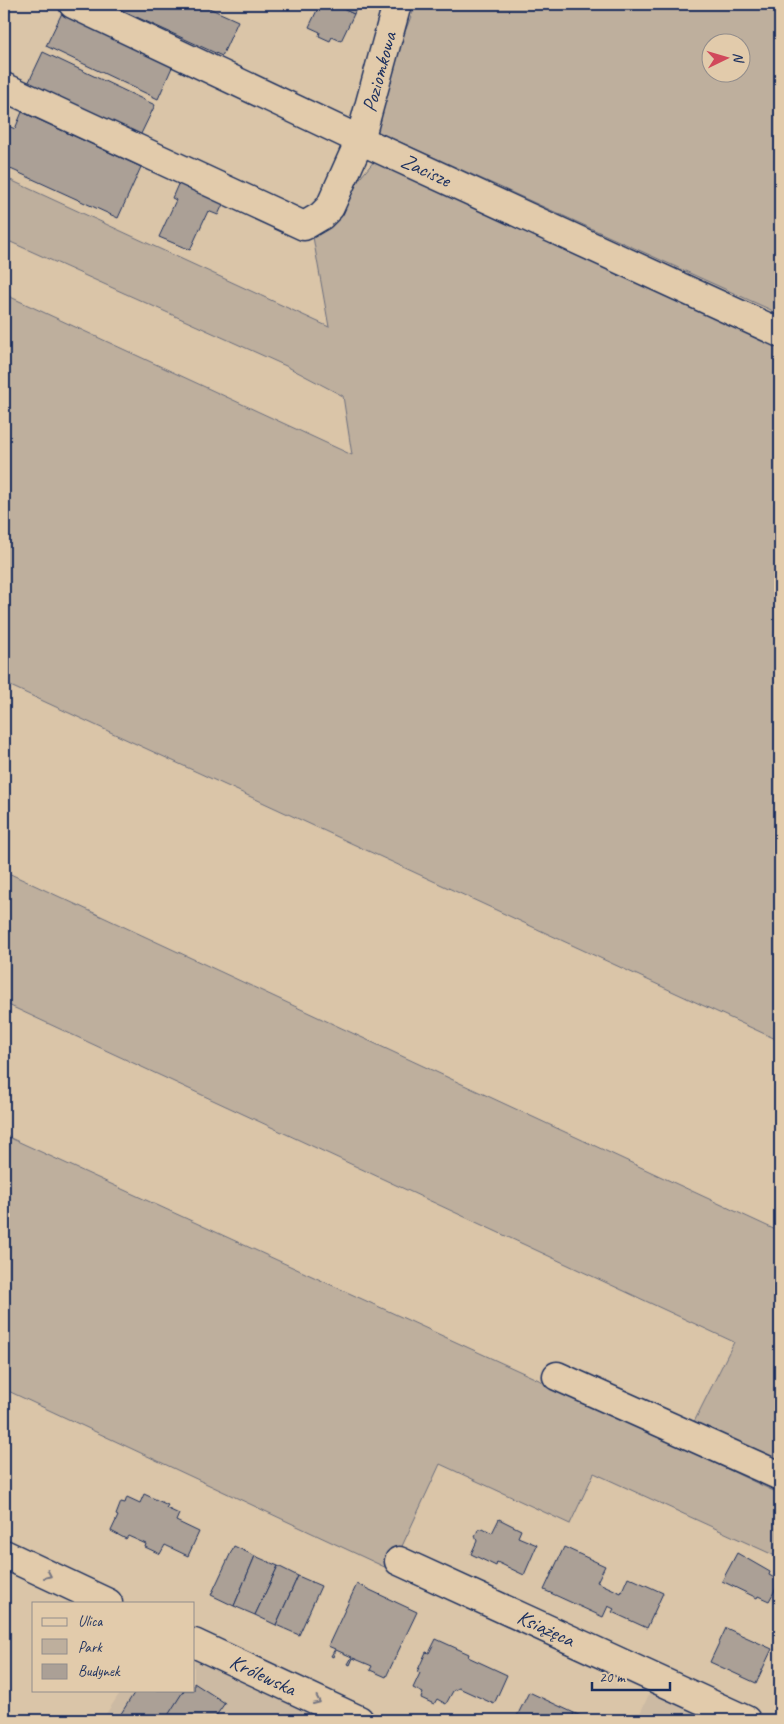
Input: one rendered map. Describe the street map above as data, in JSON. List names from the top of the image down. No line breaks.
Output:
{"streets":{"street":["Poziomkowa","Zacisze","Książęca","Królewska"]},"crossings":[["Poziomkowa","Zacisze"]],"one_way":["Królewska"],"legend":["Ulica","Park","Budynek"],"scale_bar":"20 m","north":"right"}
